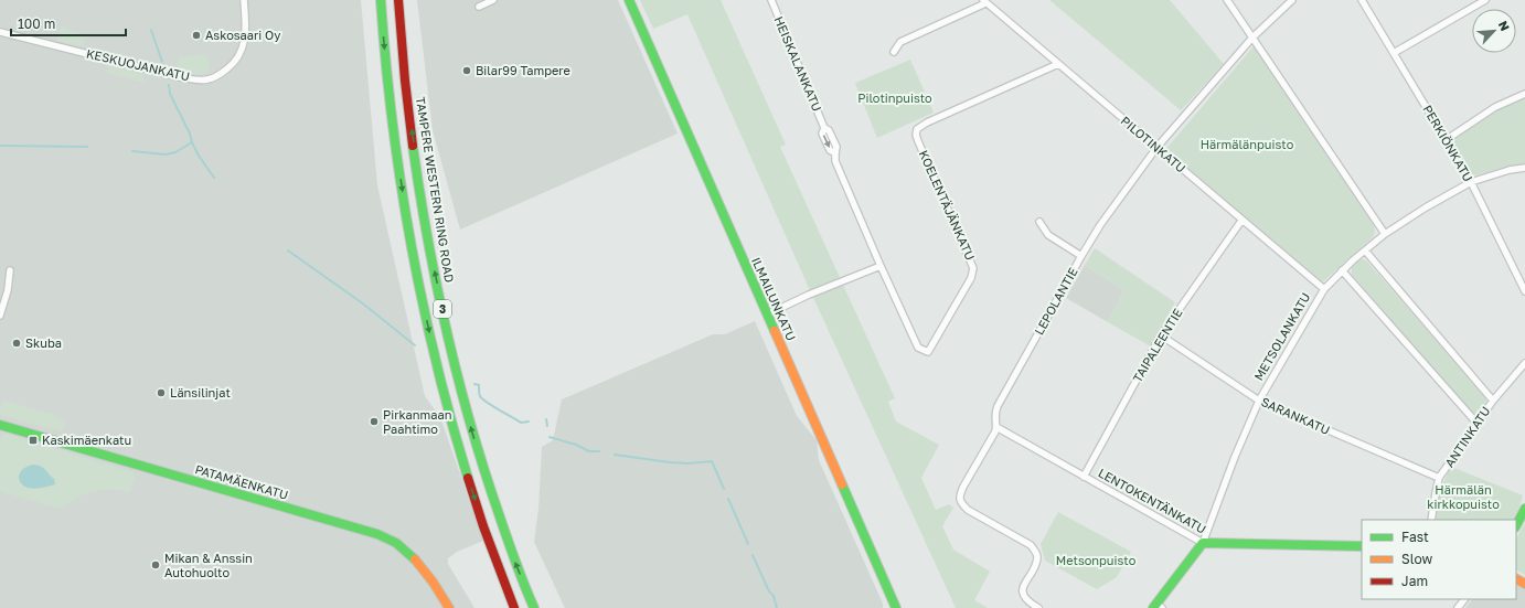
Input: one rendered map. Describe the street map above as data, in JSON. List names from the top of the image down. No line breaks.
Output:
{"streets":{"main road":["TAMPERE WESTERN RING ROAD","ILMAILUNKATU","3","METSOLANKATU","PATAMÄENKATU","LENTOKENTÄNKATU"],"street":["HEISKALANKATU","KESKUOJANKATU","PERKIÖNKATU","PILOTINKATU","KOELENTÄJÄNKATU","LEPOLANTIE","TAIPALEENTIE","SARANKATU","ANTINKATU"]},"crossings":[["HEISKALANKATU","KOELENTÄJÄNKATU"],["PERKIÖNKATU","METSOLANKATU"],["PILOTINKATU","KOELENTÄJÄNKATU"],["PILOTINKATU","LEPOLANTIE"],["PILOTINKATU","METSOLANKATU"],["PILOTINKATU","TAIPALEENTIE"],["LEPOLANTIE","LENTOKENTÄNKATU"],["METSOLANKATU","SARANKATU"],["METSOLANKATU","LENTOKENTÄNKATU"],["TAIPALEENTIE","SARANKATU"],["TAIPALEENTIE","LENTOKENTÄNKATU"],["SARANKATU","ANTINKATU"]],"parks":["Pilotinpuisto","Härmälänpuisto","Härmälän kirkkopuisto","Metsonpuisto"],"places":{"other":["Askosaari Oy","Bilar99 Tampere","Skuba","Länsilinjat","Pirkanmaan Paahtimo","Mikan & Anssin Autohuolto"],"transit":["Kaskimäenkatu"]},"legend":["Fast","Slow","Jam"],"scale_bar":"100 m","north":"top right"}
